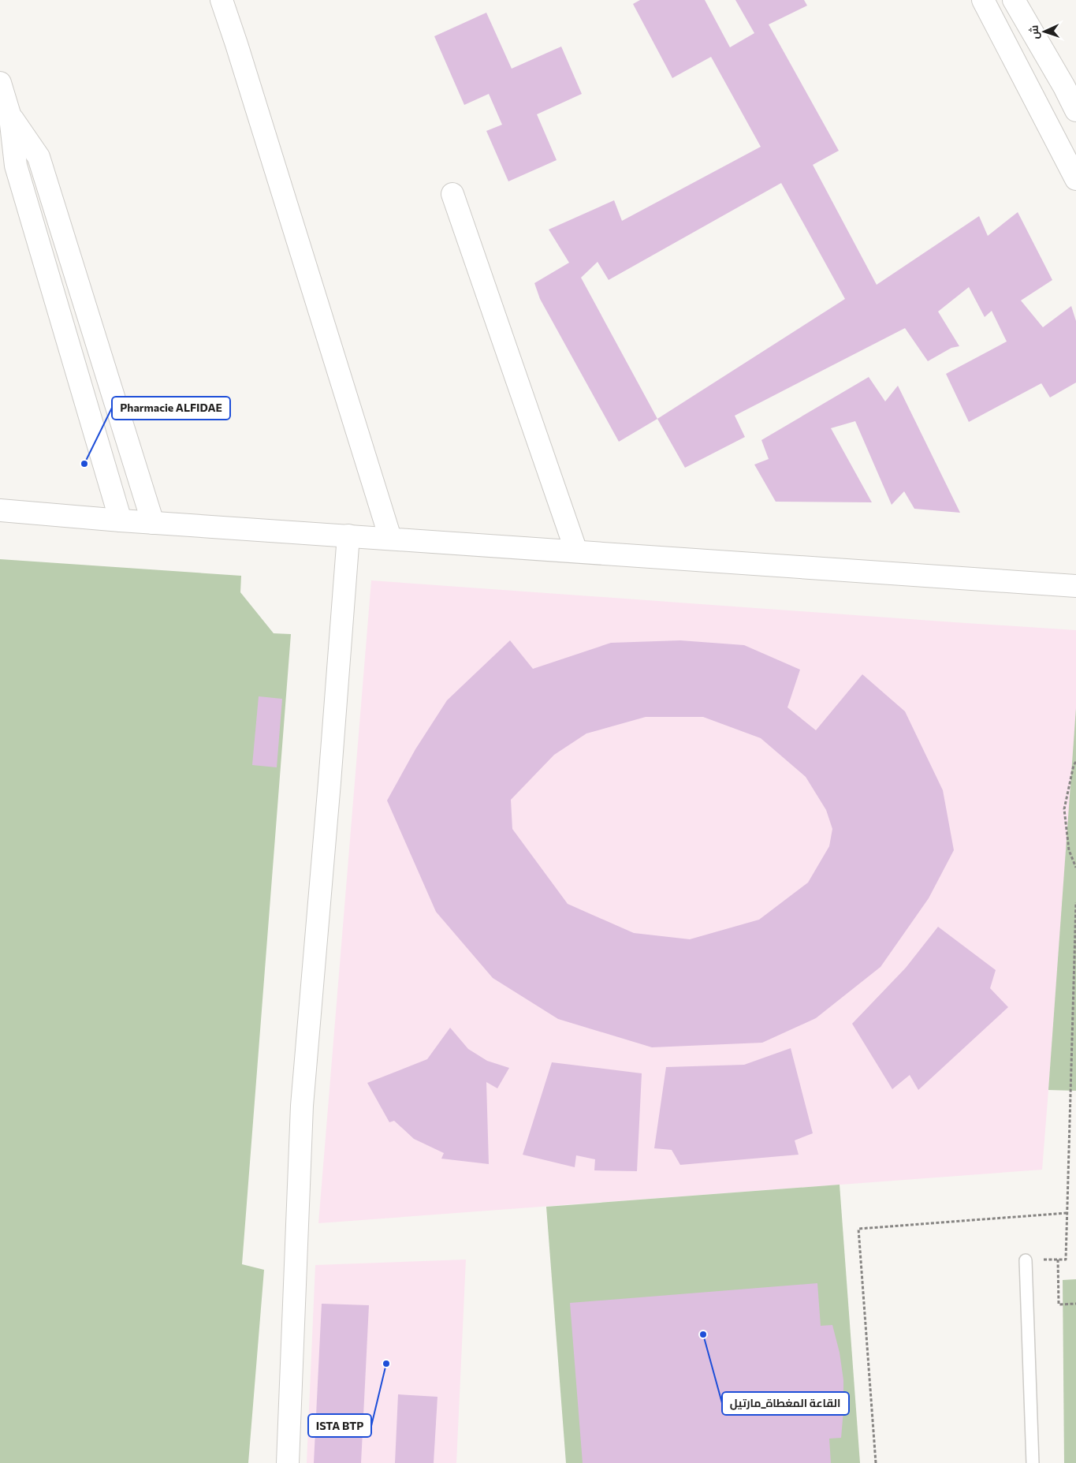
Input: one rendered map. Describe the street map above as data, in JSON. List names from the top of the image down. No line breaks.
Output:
{"places":["Pharmacie ALFIDAE","القاعة المغطاة_مارتيل","ISTA BTP"],"north":"left"}
